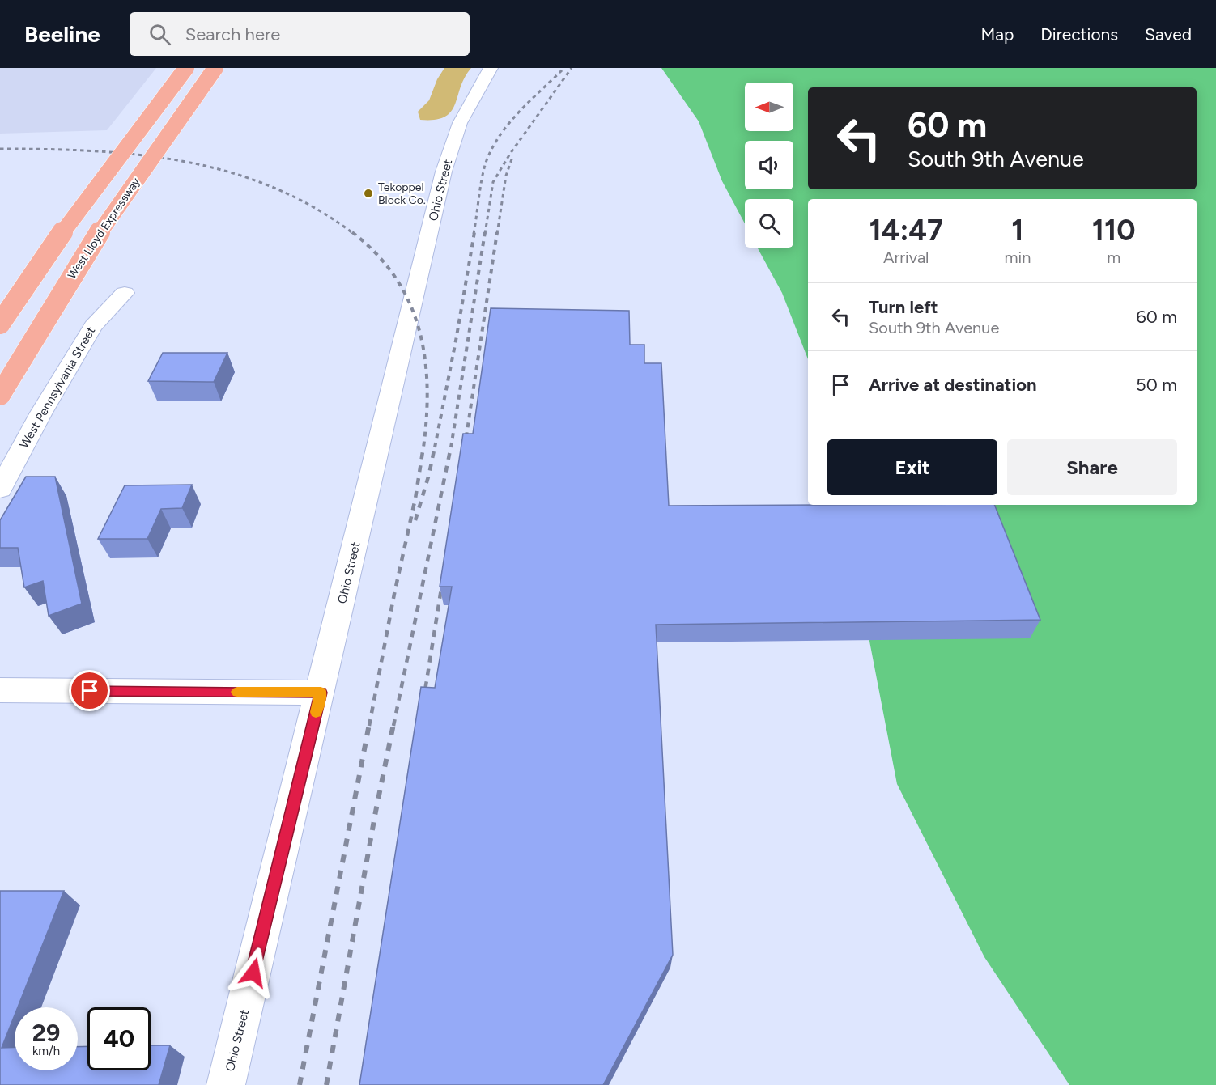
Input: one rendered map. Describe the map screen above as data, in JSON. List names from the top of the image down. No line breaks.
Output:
{"streets":{"highway":["West Lloyd Expressway"],"street":["Ohio Street","West Pennsylvania Street"]},"places":["Tekoppel Block Co."],"north":"left","page":{"header":"Beeline","search":"Search here","nav":["Map","Directions","Saved"],"turn":["60 m","South 9th Avenue"],"eta":["14:47","Arrival","1","min","110","m"],"list":[{"name":"Turn left","note":"South 9th Avenue","value":"60 m"},{"name":"Arrive at destination","value":"50 m"}],"buttons":["Exit","Share"],"speed":"29 km/h","limit":"40"}}
